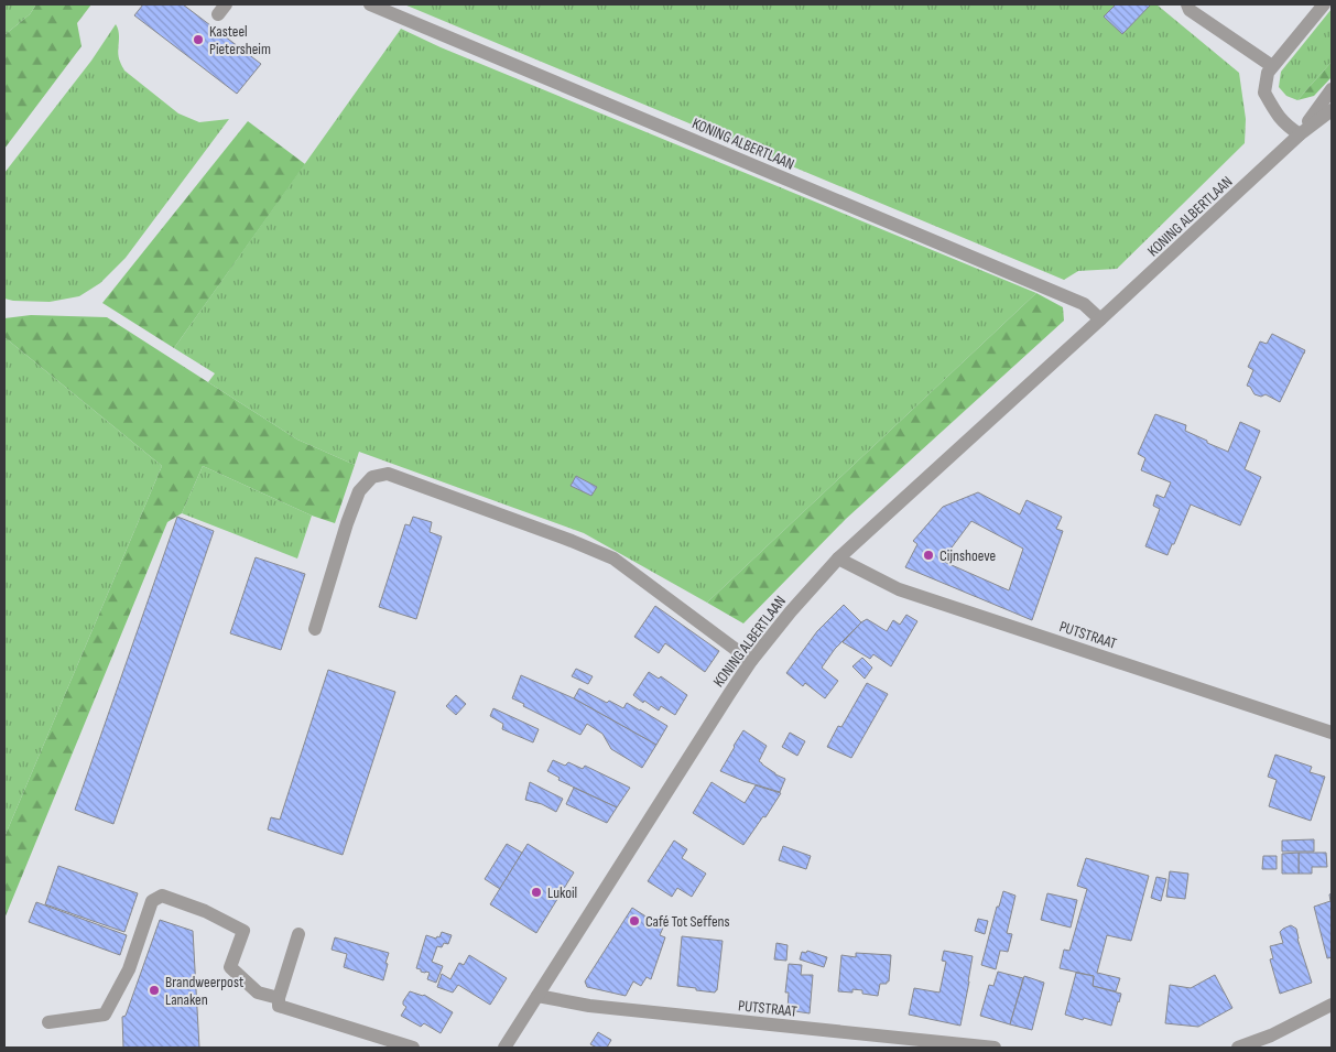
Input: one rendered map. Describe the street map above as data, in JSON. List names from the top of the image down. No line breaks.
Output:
{"streets":{"street":["KONING ALBERTLAAN","PUTSTRAAT"]},"crossings":[["KONING ALBERTLAAN","PUTSTRAAT"]],"places":["Kasteel Pietersheim","Cijnshoeve","Lukoil","Café Tot Seffens","Brandweerpost Lanaken"]}
